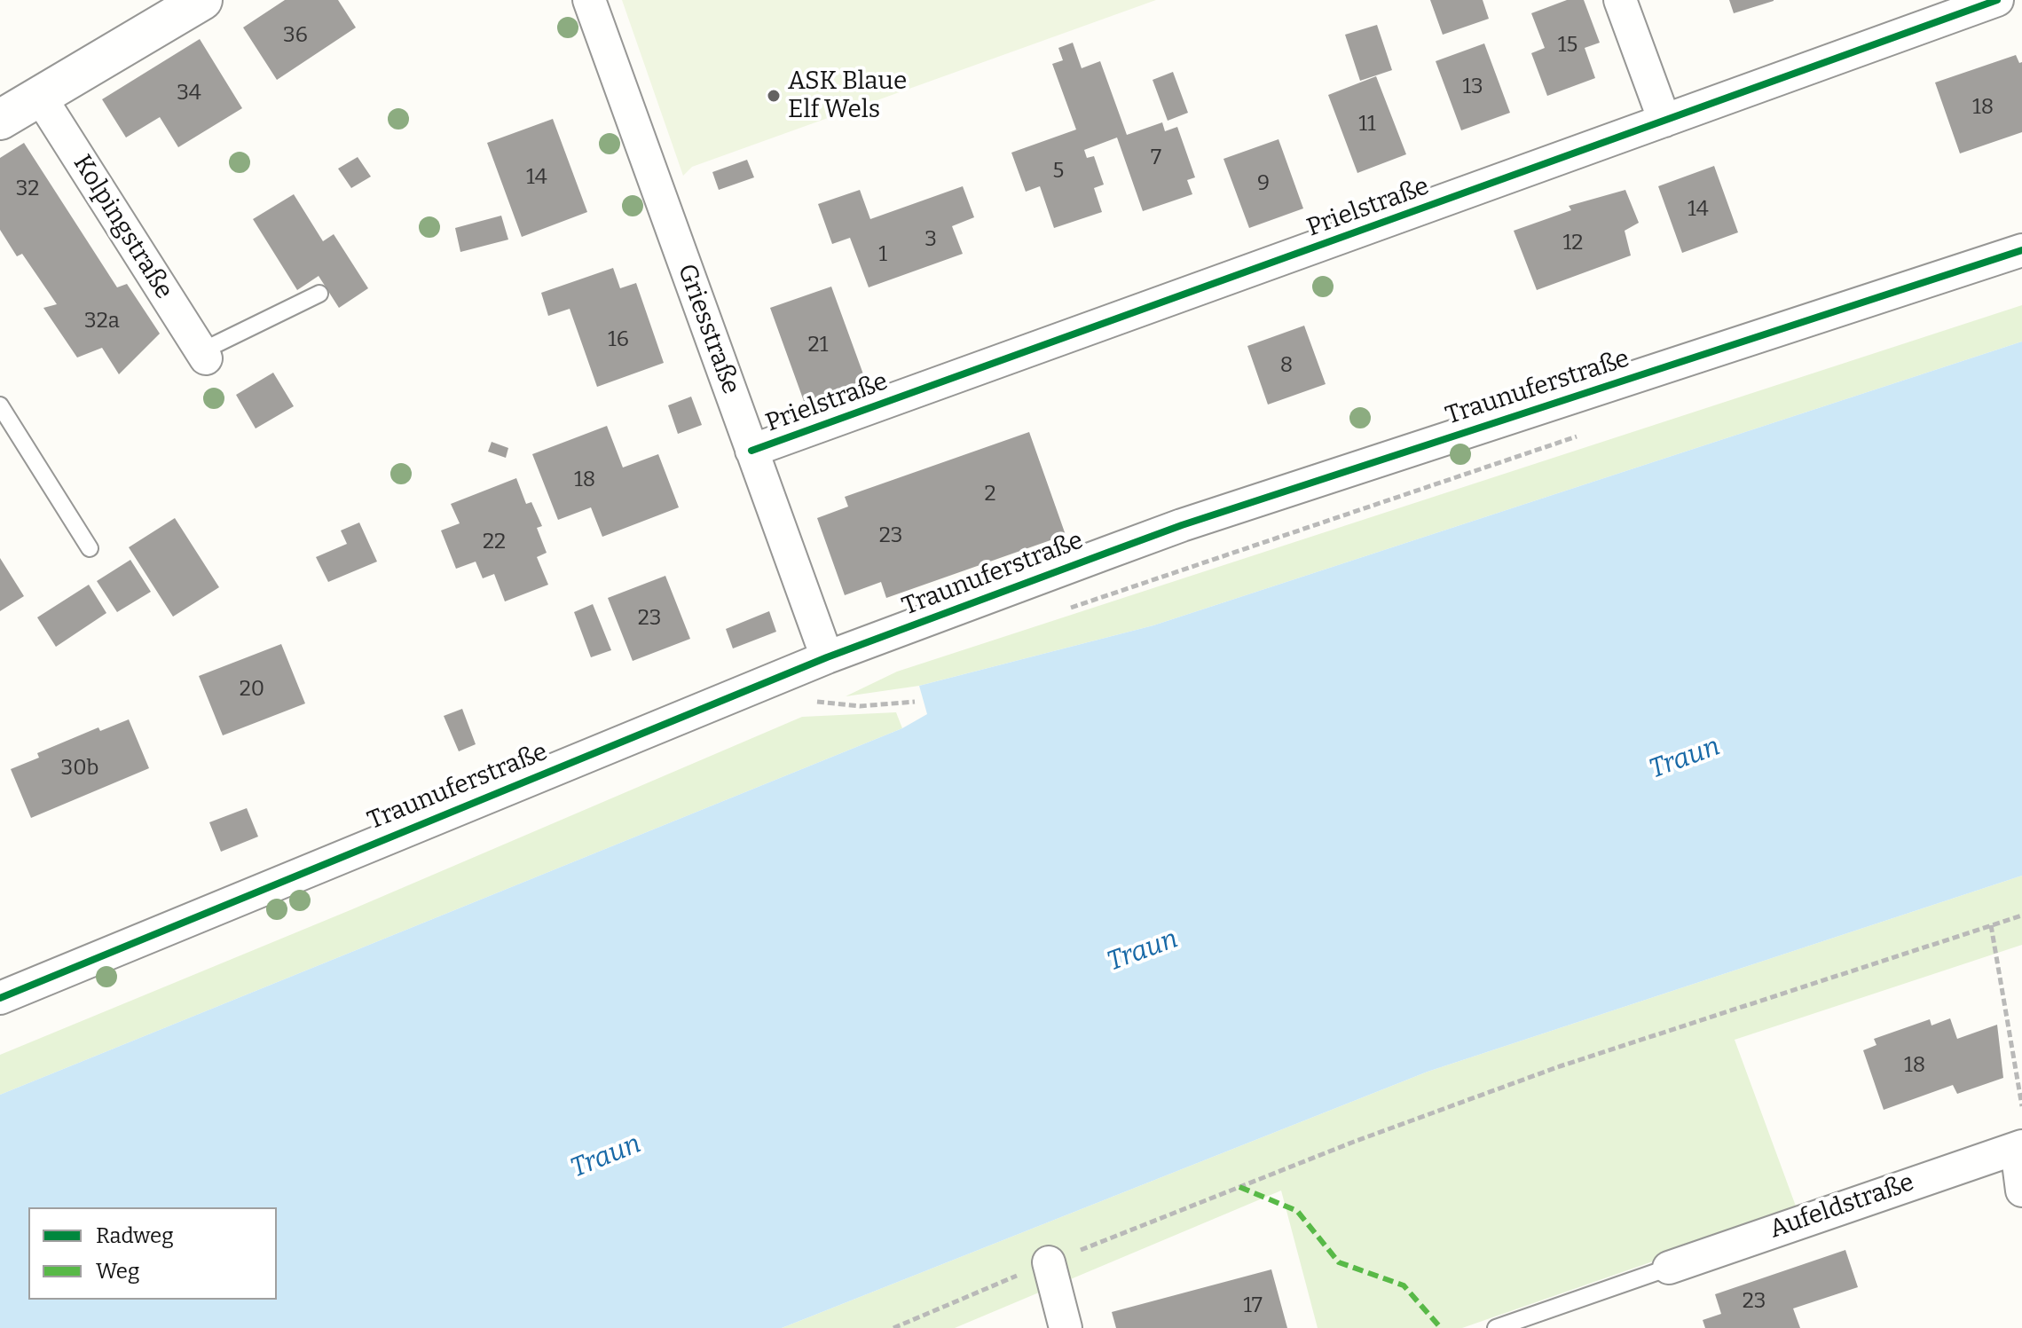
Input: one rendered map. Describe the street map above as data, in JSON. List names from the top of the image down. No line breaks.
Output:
{"streets":{"street":["Prielstraße","Kolpingstraße","Griesstraße","Traunuferstraße","Aufeldstraße"]},"crossings":[["Prielstraße","Griesstraße"],["Griesstraße","Traunuferstraße"]],"water":["Traun"],"places":["ASK Blaue Elf Wels"],"house_numbers":["36","15","13","34","18","11","7","5","14","9","32","14","3","12","1","32a","16","21","8","18","2","23","22","23","20","30b","18","23","17"],"legend":["Radweg","Weg"]}
